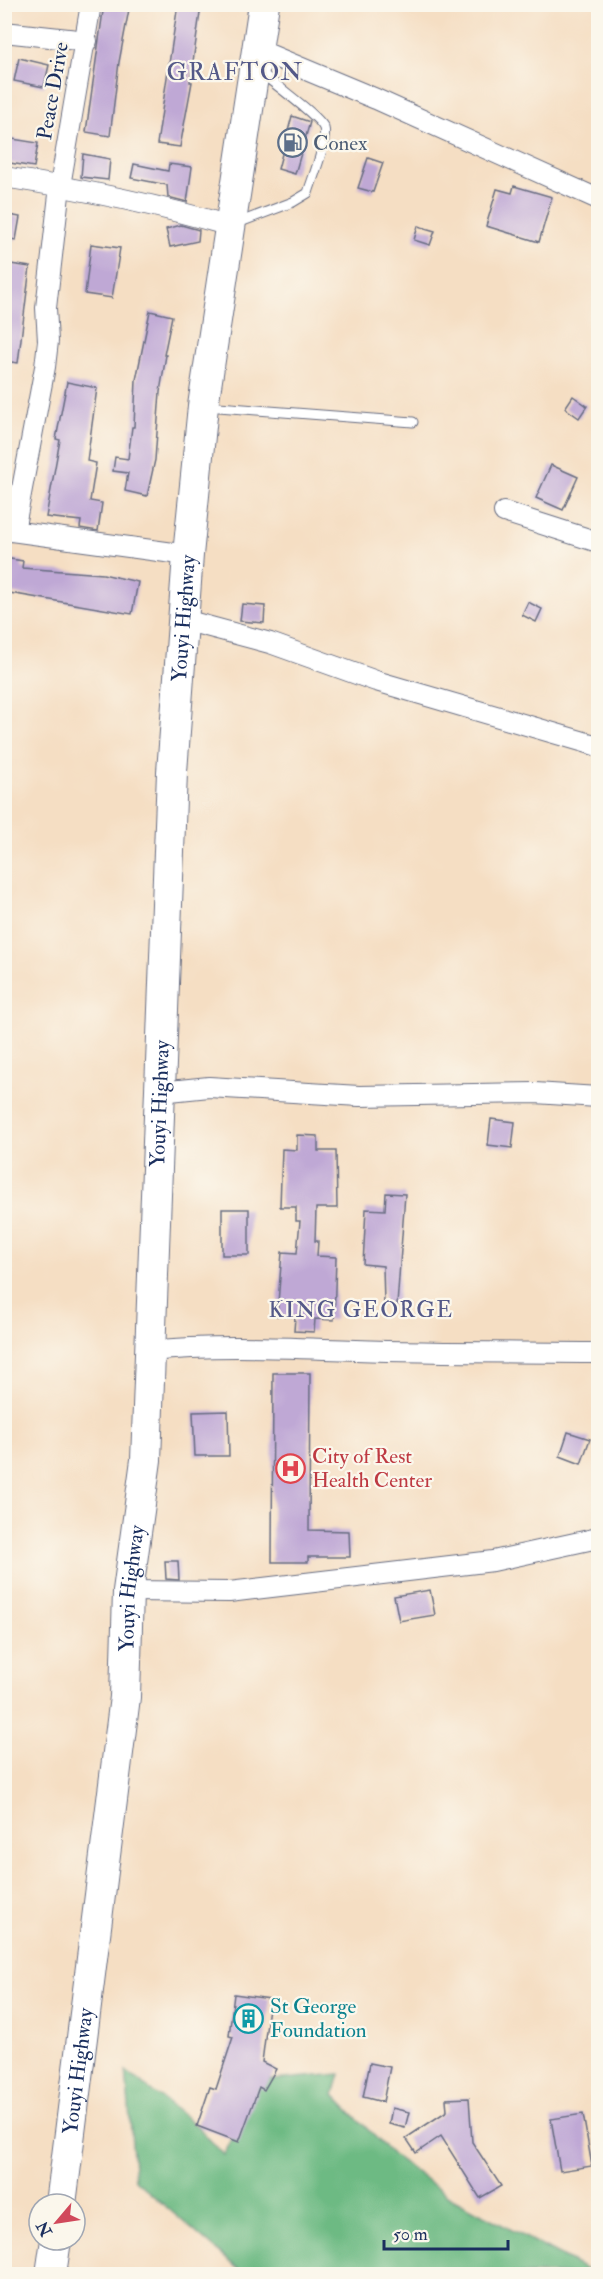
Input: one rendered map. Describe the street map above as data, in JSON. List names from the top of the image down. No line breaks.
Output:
{"streets":{"main road":["Youyi Highway"],"street":["Peace Drive"]},"districts":["GRAFTON","KING GEORGE"],"places":{"fuel station":["Conex"],"hospital":["City of Rest Health Center"],"building":["St George Foundation"]},"scale_bar":"50 m","north":"bottom left"}
